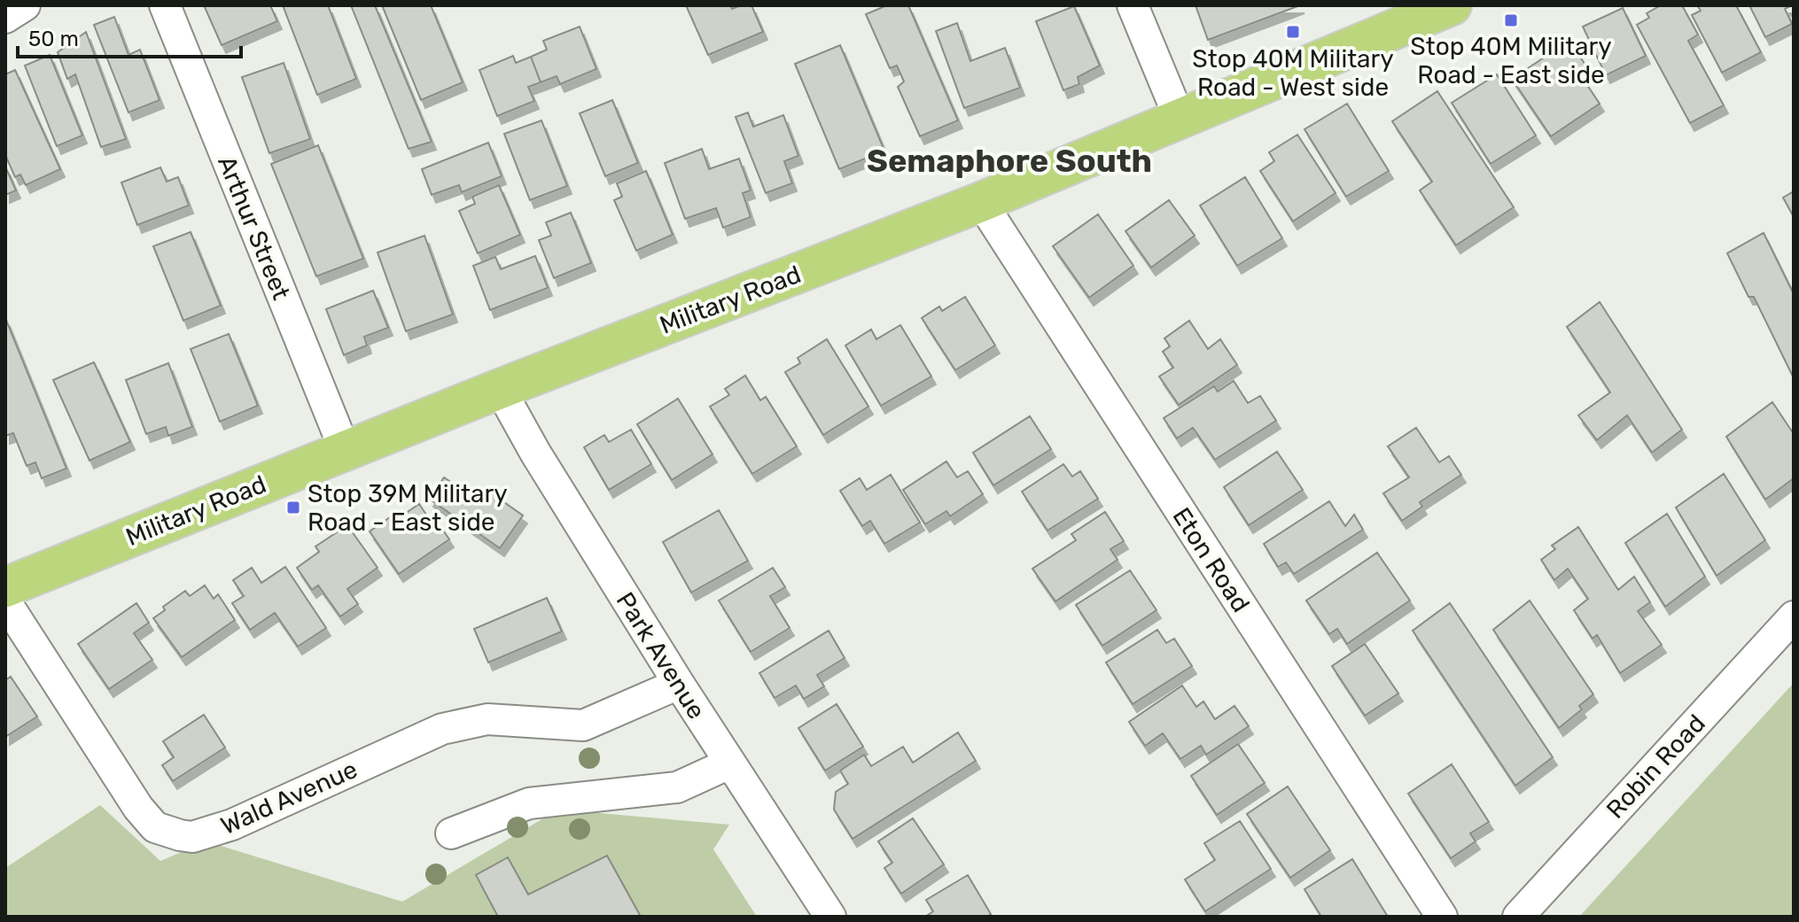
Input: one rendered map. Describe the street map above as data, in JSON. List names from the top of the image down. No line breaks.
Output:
{"streets":{"main road":["Military Road"],"street":["Arthur Street","Eton Road","Park Avenue","Robin Road","Wald Avenue"]},"crossings":[["Arthur Street","Military Road"],["Military Road","Eton Road"],["Military Road","Park Avenue"],["Park Avenue","Wald Avenue"]],"districts":["Semaphore South"],"places":{"transit":["Stop 40M Military Road - East side","Stop 40M Military Road - West side","Stop 39M Military Road - East side"]},"scale_bar":"50 m"}
